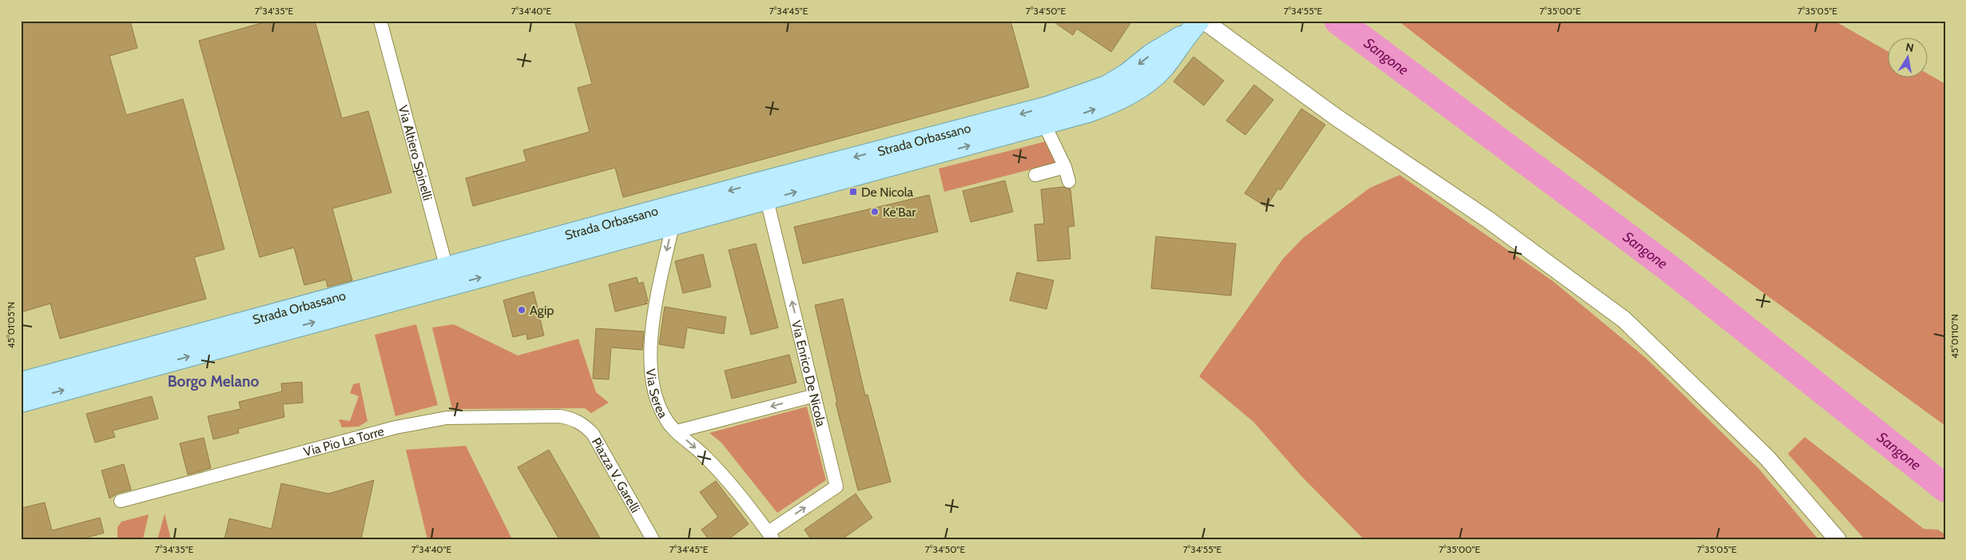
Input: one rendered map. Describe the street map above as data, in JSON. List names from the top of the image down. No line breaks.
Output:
{"streets":{"main road":["Strada Orbassano"],"street":["Via Altiero Spinelli","Via Enrico De Nicola","Via Serea","Via Pio La Torre","Piazza V. Garelli"]},"crossings":[["Strada Orbassano","Via Altiero Spinelli"],["Strada Orbassano","Via Enrico De Nicola"],["Strada Orbassano","Via Serea"],["Via Enrico De Nicola","Via Serea"],["Via Pio La Torre","Piazza V. Garelli"]],"one_way":["Via Enrico De Nicola","Via Serea"],"districts":["Borgo Melano"],"water":["Sangone"],"places":{"transit":["De Nicola"],"other":["Ke'Bar","Agip"]},"north":"top","coordinates":["7°34'35\"E","7°34'40\"E","7°34'45\"E","7°34'50\"E","7°34'55\"E","7°35'00\"E","7°35'05\"E","45°01'05\"N","45°01'10\"N"]}
